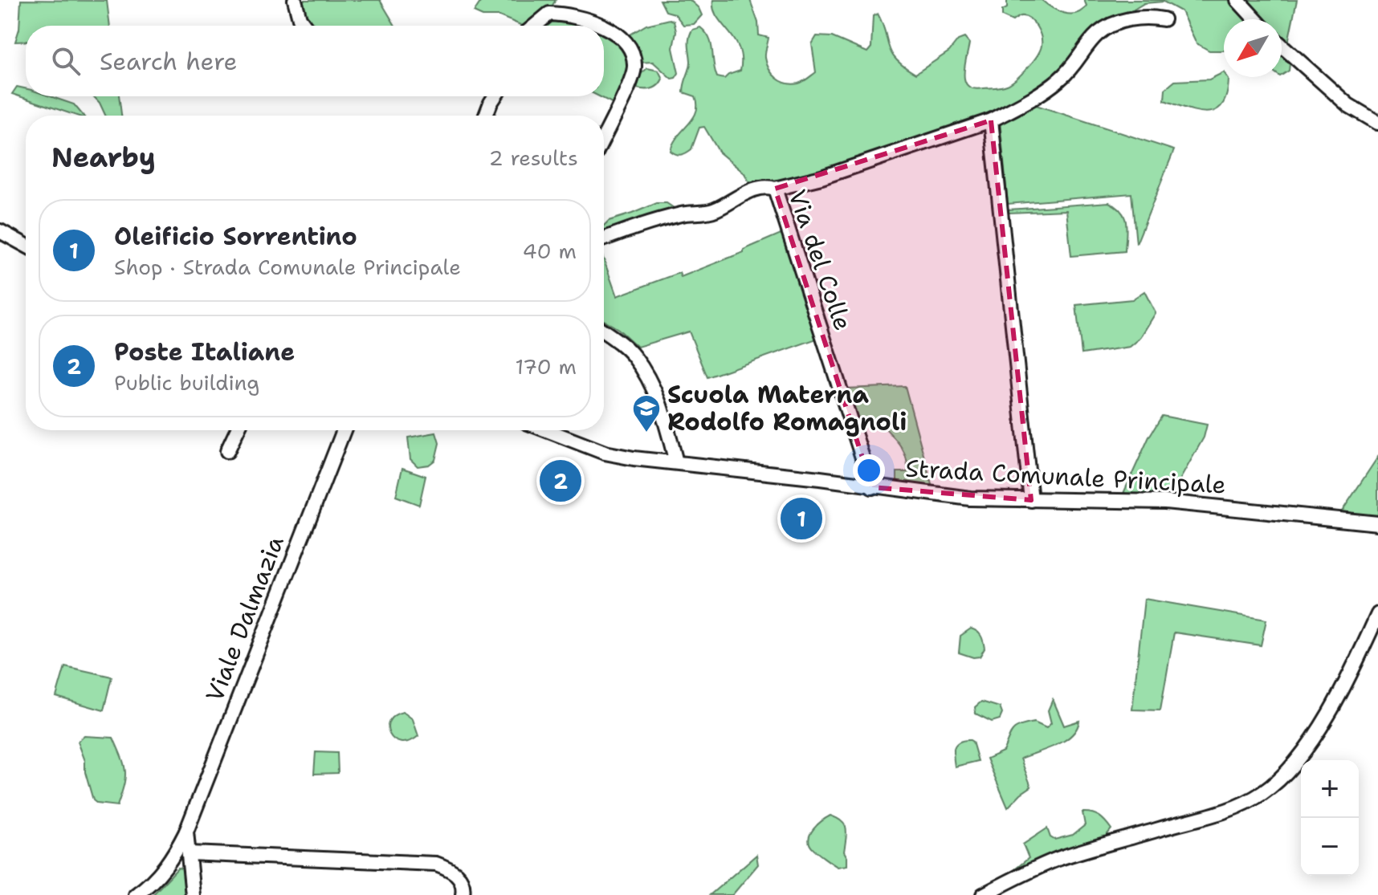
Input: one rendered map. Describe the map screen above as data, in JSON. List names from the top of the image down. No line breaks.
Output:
{"streets":{"street":["Via del Colle","Strada Comunale Principale","Viale Dalmazia"]},"crossings":[["Via del Colle","Strada Comunale Principale"]],"places":{"school or university":["Scuola Materna Rodolfo Romagnoli"]},"north":"bottom left","page":{"search":"Search here","heading":["Nearby","2 results"],"list":[{"mark":"1","name":"Oleificio Sorrentino","note":"Shop · Strada Comunale Principale","value":"40 m"},{"mark":"2","name":"Poste Italiane","note":"Public building","value":"170 m"}],"pins":["2","1"],"map_buttons":["+","−"]}}
